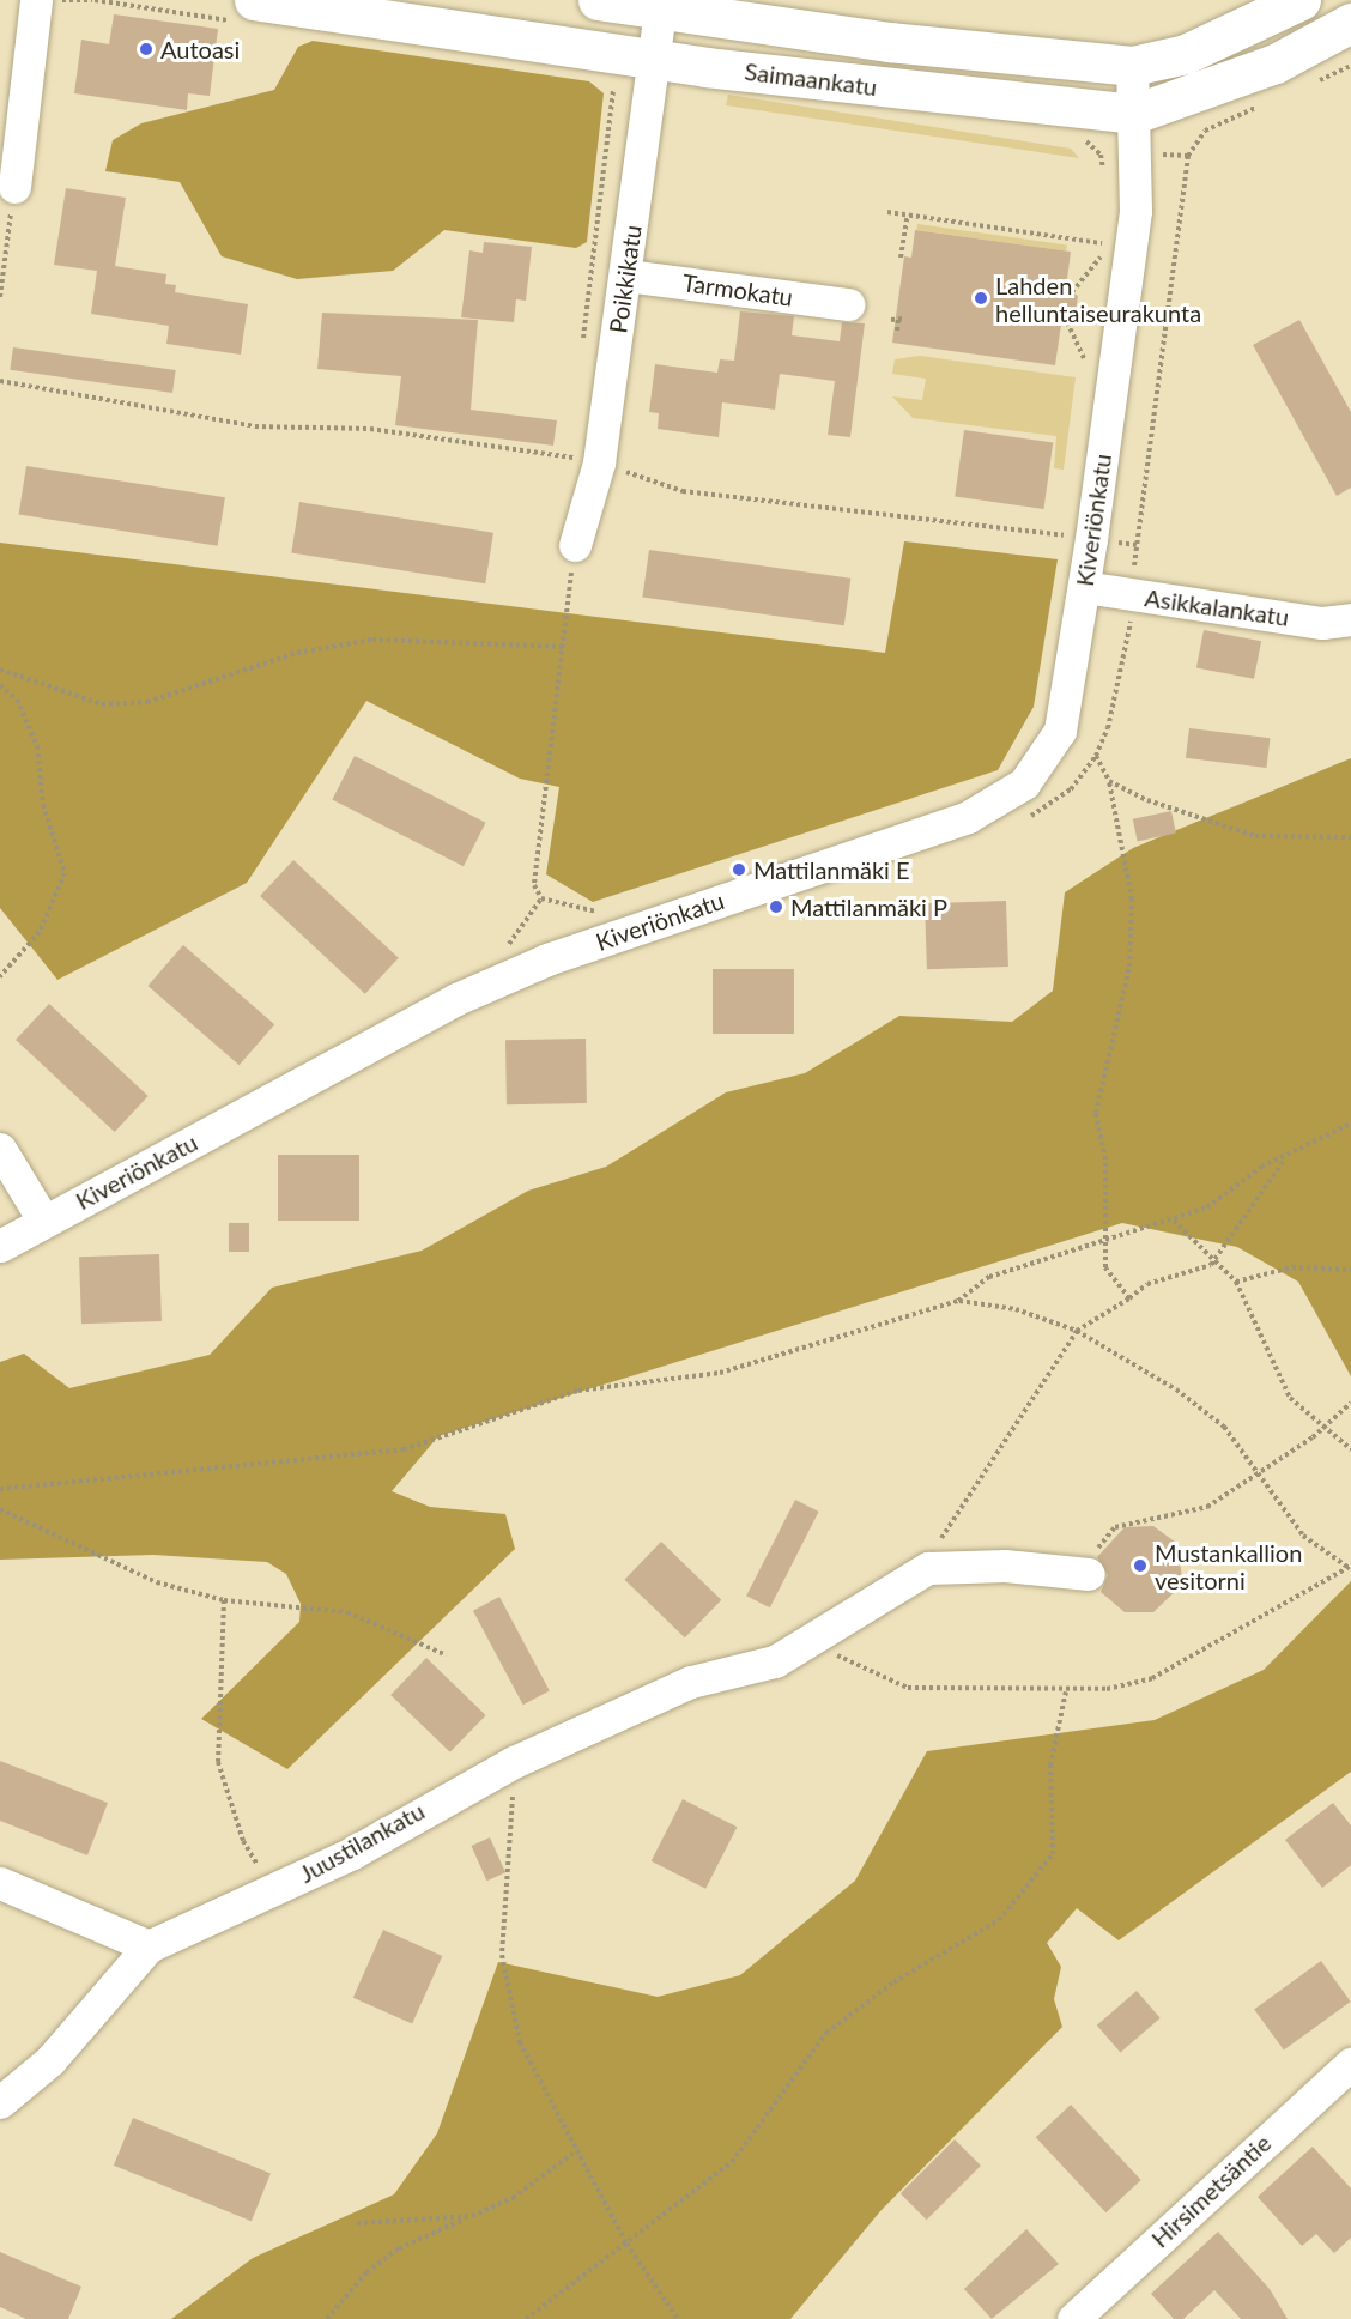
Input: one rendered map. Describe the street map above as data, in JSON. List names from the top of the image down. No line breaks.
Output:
{"streets":{"main road":["Saimaankatu"],"street":["Poikkikatu","Tarmokatu","Kiveriönkatu","Asikkalankatu","Juustilankatu","Hirsimetsäntie"]},"crossings":[["Saimaankatu","Poikkikatu"],["Saimaankatu","Kiveriönkatu"],["Poikkikatu","Tarmokatu"],["Kiveriönkatu","Asikkalankatu"]],"places":["Autoasi","Lahden helluntaiseurakunta","Mattilanmäki E","Mattilanmäki P","Mustankallion vesitorni"]}
